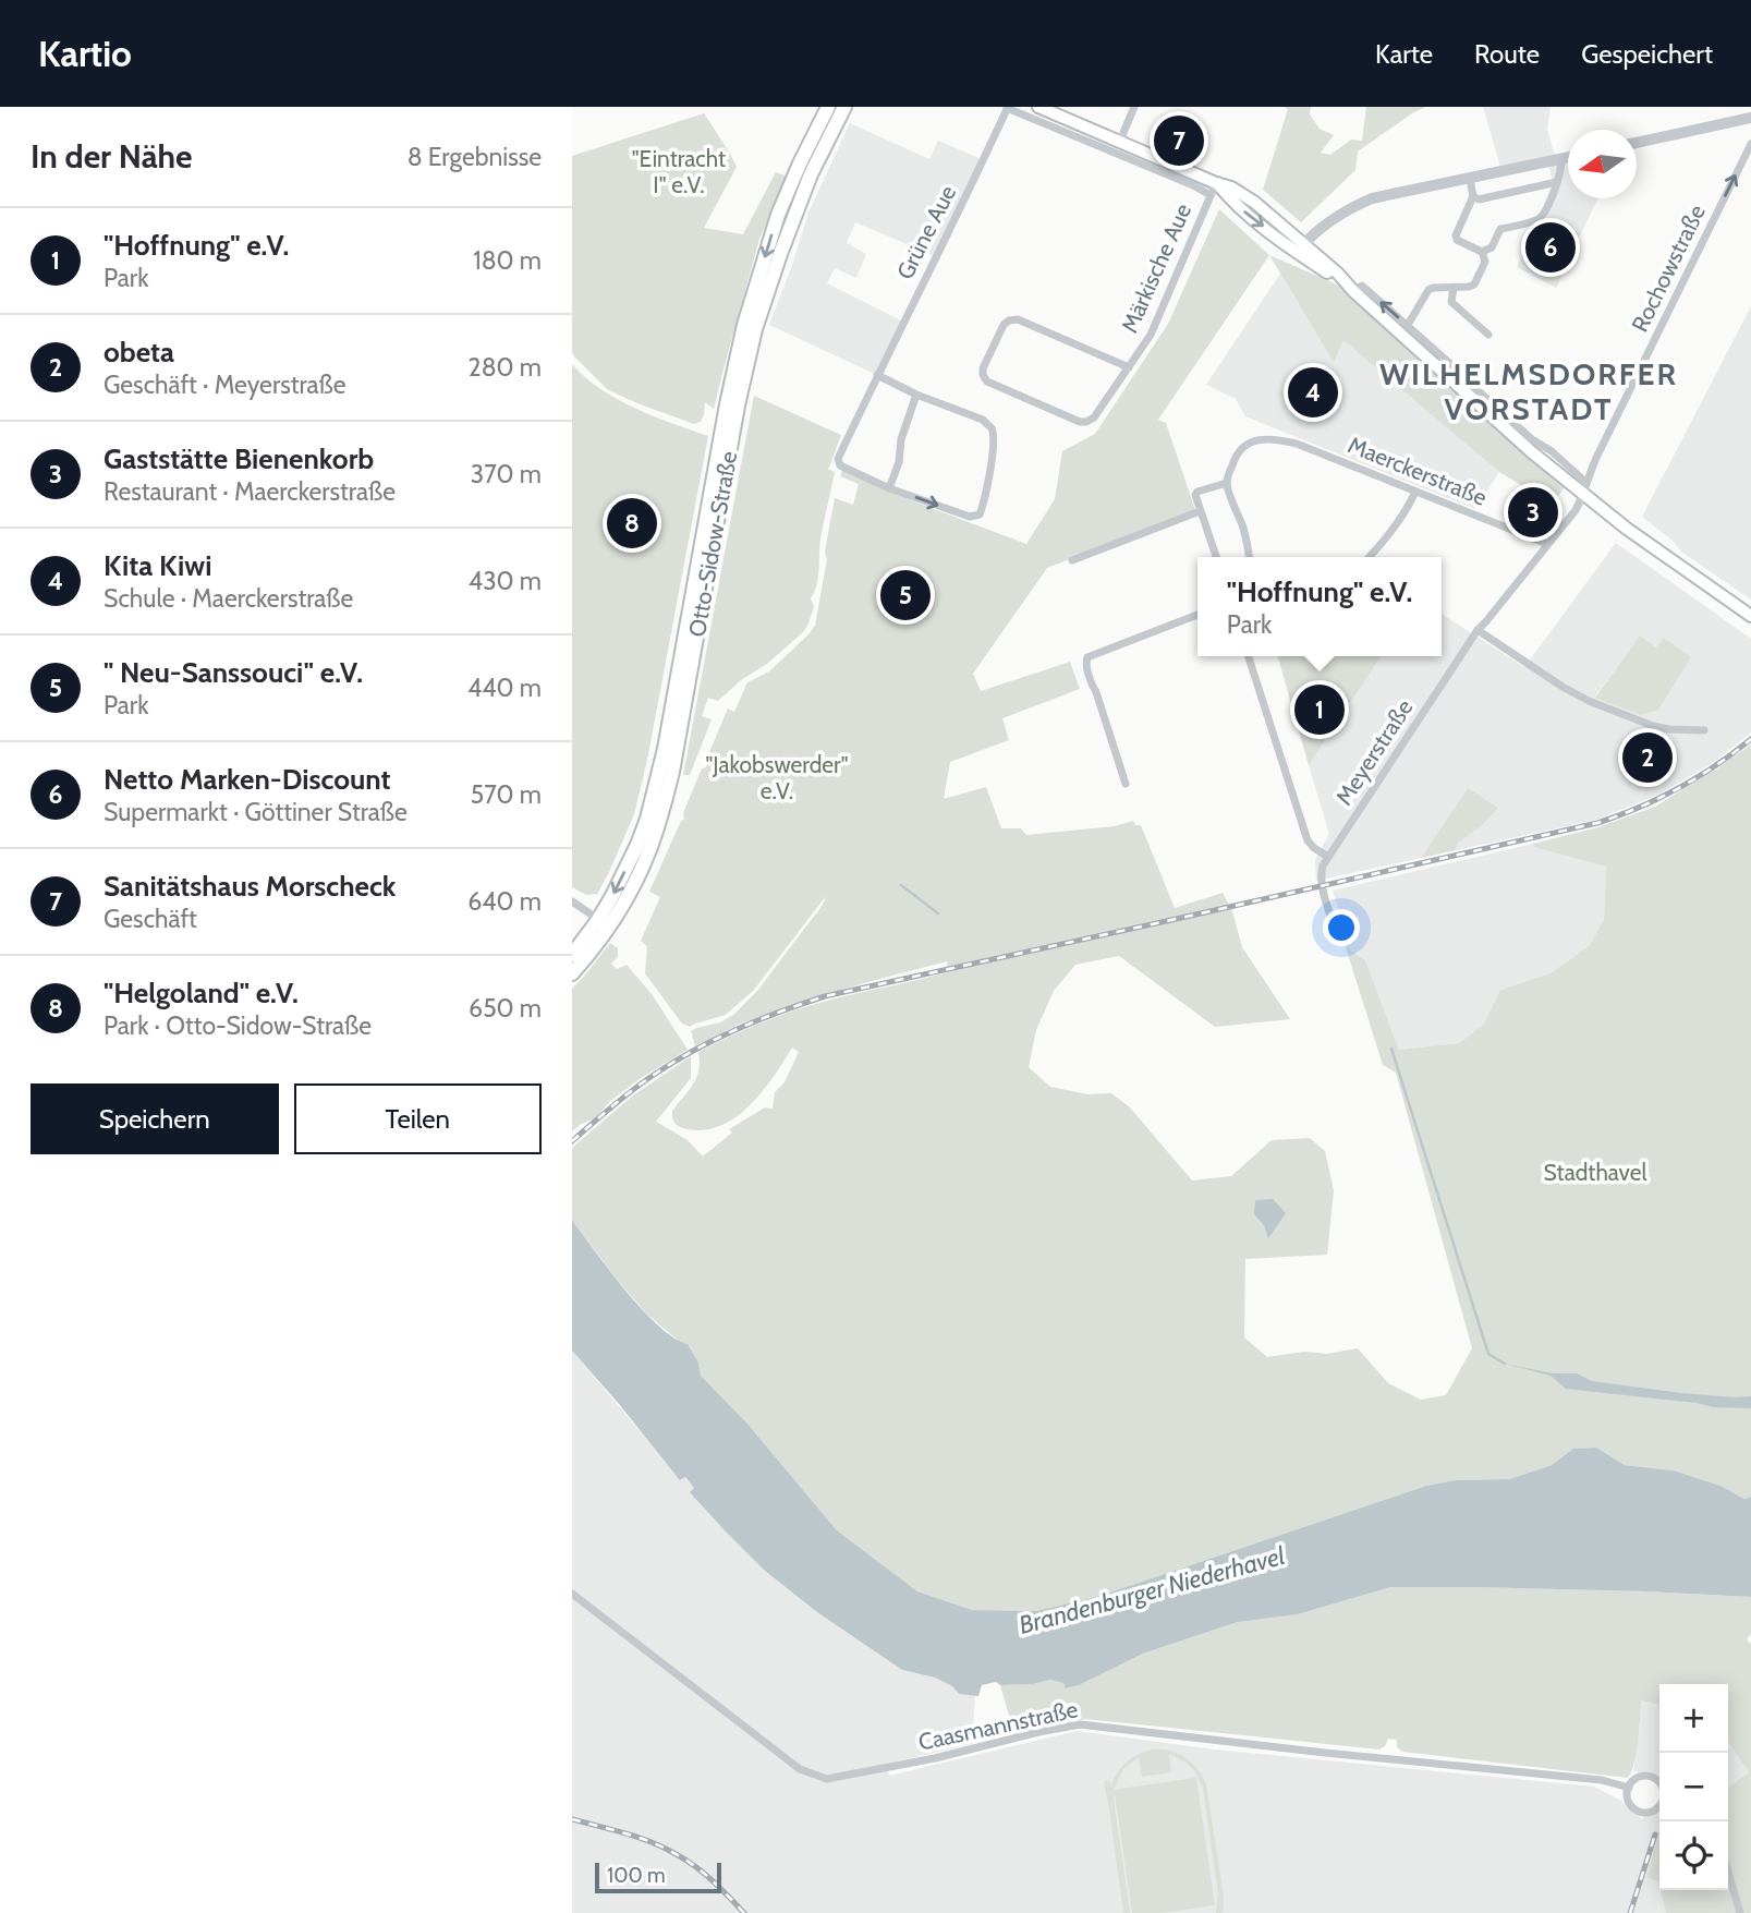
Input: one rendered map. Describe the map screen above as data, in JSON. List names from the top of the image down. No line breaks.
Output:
{"streets":{"main road":["Otto-Sidow-Straße"],"street":["Grüne Aue","Märkische Aue","Rochowstraße","Maerckerstraße","Meyerstraße","Caasmannstraße"]},"crossings":[["Rochowstraße","Meyerstraße"],["Maerckerstraße","Meyerstraße"]],"one_way":["Rochowstraße"],"districts":["WILHELMSDORFER VORSTADT"],"water":["Brandenburger Niederhavel"],"parks":["\"Eintracht I\" e.V.","\"Jakobswerder\" e.V.","Stadthavel"],"scale_bar":"100 m","north":"left","page":{"header":"Kartio","nav":["Karte","Route","Gespeichert"],"heading":["In der Nähe","8 Ergebnisse"],"pins":["7","6","4","3","8","5","1","2"],"list":[{"mark":"1","name":"\"Hoffnung\" e.V.","note":"Park","value":"180 m"},{"mark":"2","name":"obeta","note":"Geschäft · Meyerstraße","value":"280 m"},{"mark":"3","name":"Gaststätte Bienenkorb","note":"Restaurant · Maerckerstraße","value":"370 m"},{"mark":"4","name":"Kita Kiwi","note":"Schule · Maerckerstraße","value":"430 m"},{"mark":"5","name":"\" Neu-Sanssouci\" e.V.","note":"Park","value":"440 m"},{"mark":"6","name":"Netto Marken-Discount","note":"Supermarkt · Göttiner Straße","value":"570 m"},{"mark":"7","name":"Sanitätshaus Morscheck","note":"Geschäft","value":"640 m"},{"mark":"8","name":"\"Helgoland\" e.V.","note":"Park · Otto-Sidow-Straße","value":"650 m"}],"popup":["\"Hoffnung\" e.V.","Park"],"buttons":["Speichern","Teilen"],"map_buttons":["+","−"],"scale":"100 m"}}
